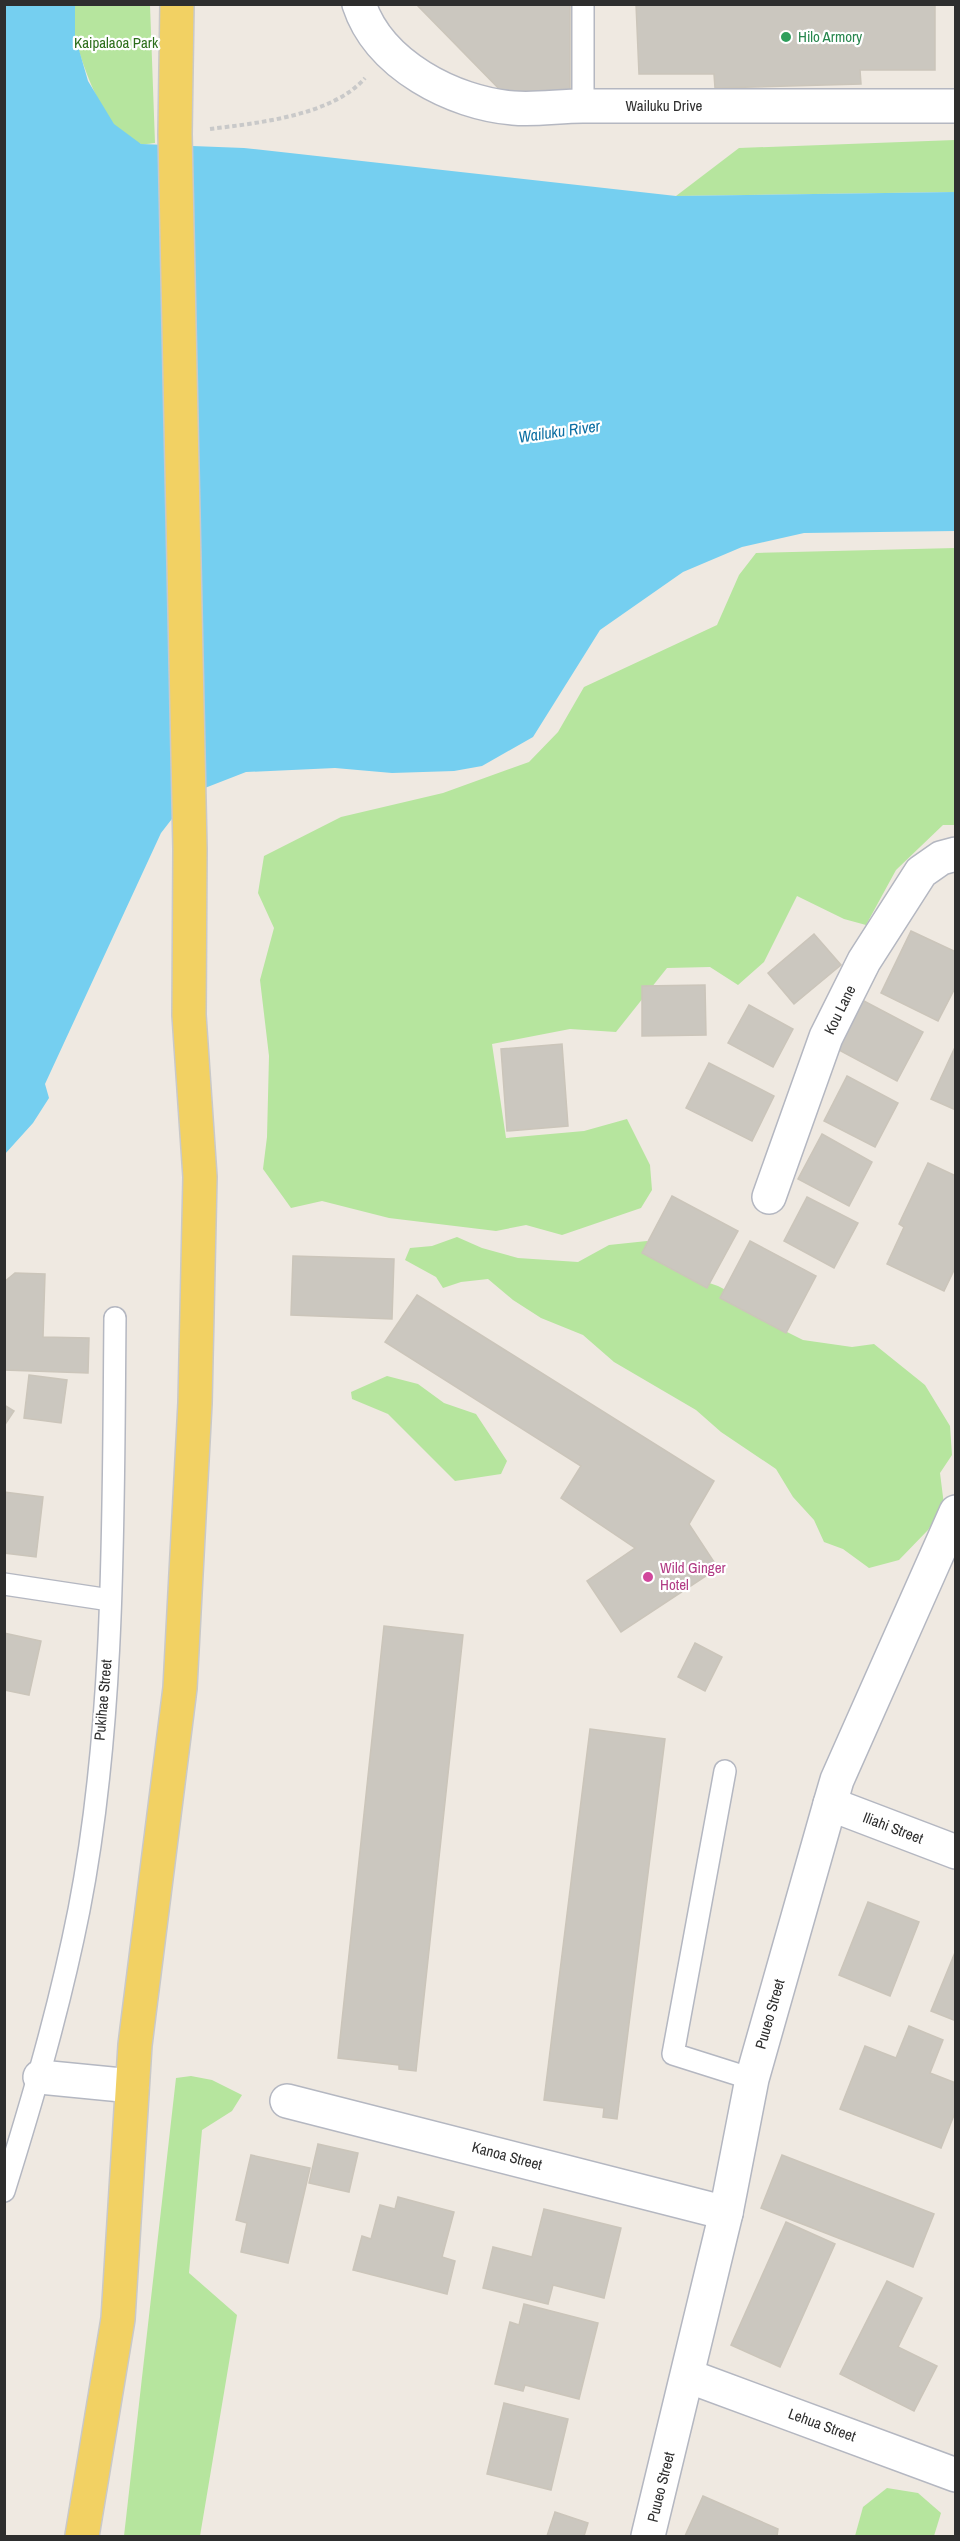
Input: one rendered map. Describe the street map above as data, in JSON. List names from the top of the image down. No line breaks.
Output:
{"streets":{"street":["Wailuku Drive","Kou Lane","Iliahi Street","Puueo Street","Kanoa Street","Lehua Street"],"lane":["Pukihae Street"]},"crossings":[["Iliahi Street","Puueo Street"],["Puueo Street","Kanoa Street"],["Puueo Street","Lehua Street"]],"water":["Wailuku River"],"parks":["Kaipalaoa Park"],"places":["Hilo Armory","Wild Ginger Hotel"]}
